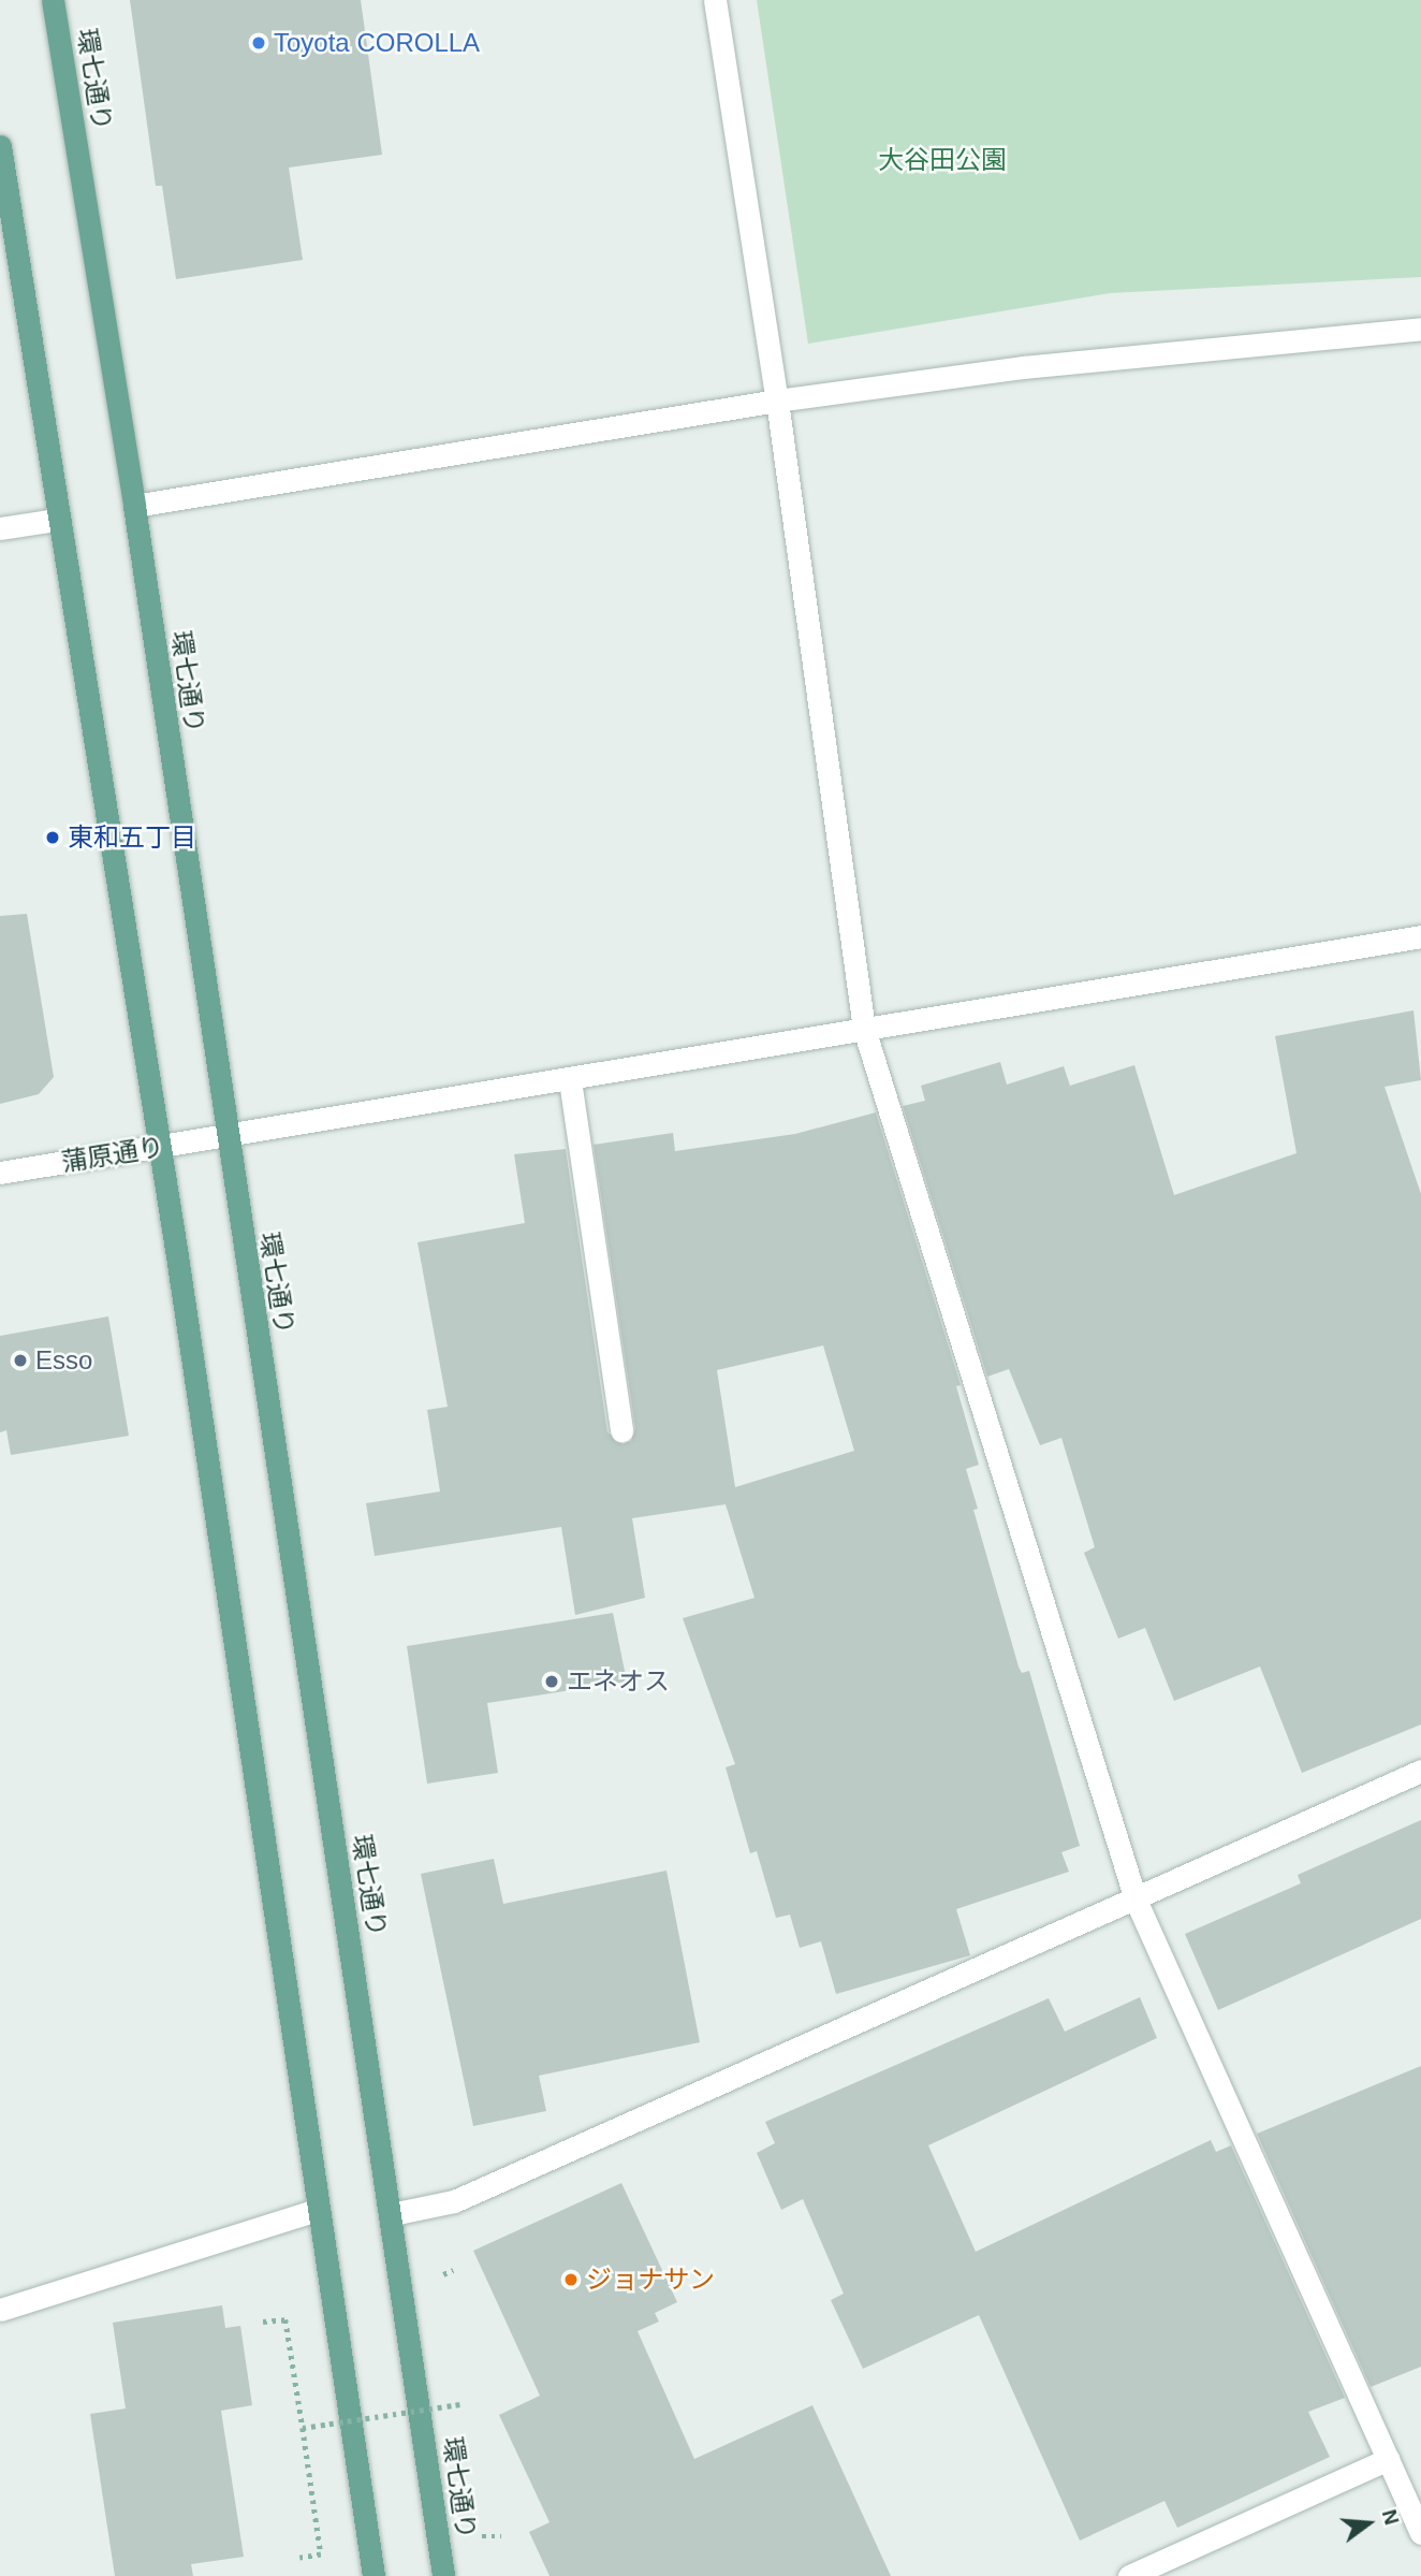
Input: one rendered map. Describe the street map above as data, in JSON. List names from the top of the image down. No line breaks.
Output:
{"streets":{"main road":["環七通り"],"street":["蒲原通り"]},"crossings":[["環七通り","蒲原通り"]],"parks":["大谷田公園"],"places":["Toyota COROLLA","東和五丁目","Esso","エネオス","ジョナサン"],"north":"right"}
